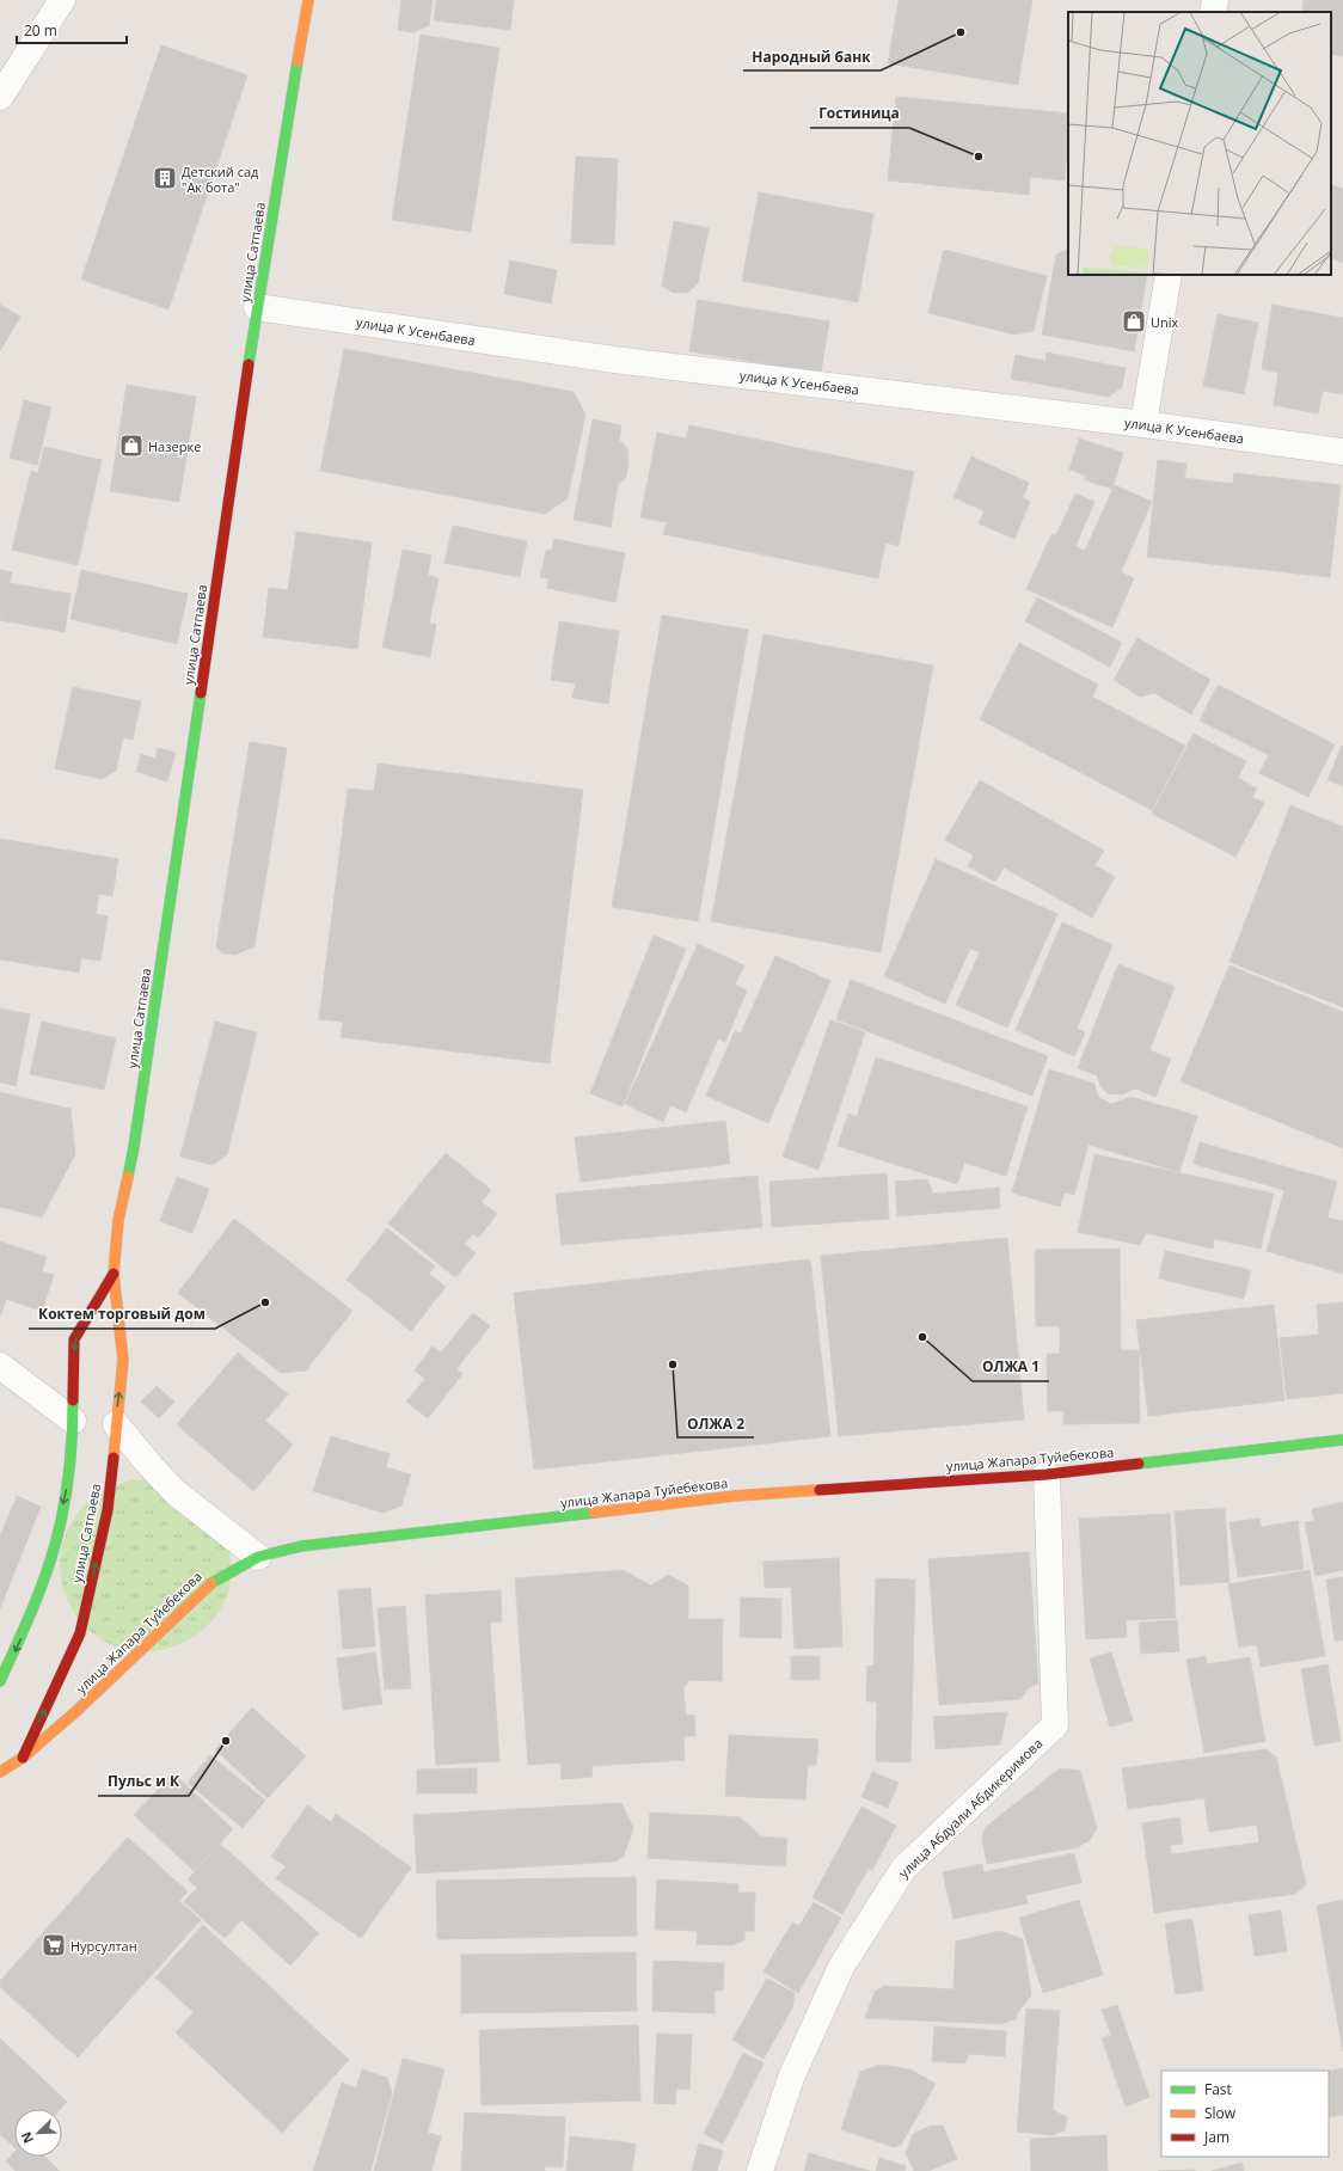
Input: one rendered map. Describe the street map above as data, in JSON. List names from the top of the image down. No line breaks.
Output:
{"streets":{"street":["улица Сатпаева","улица К Усенбаева","улица Жапара Туйебекова","улица Абдуали Абдикеримова"]},"crossings":[["улица Сатпаева","улица К Усенбаева"],["улица Сатпаева","улица Жапара Туйебекова"],["улица Жапара Туйебекова","улица Абдуали Абдикеримова"]],"places":{"other":["Народный банк","Гостиница","Коктем торговый дом","ОЛЖА 1","ОЛЖА 2","Пульс и К"],"building":["Детский сад \"Ак бота\""],"shop":["Unix","Назерке"],"supermarket":["Нурсултан"]},"legend":["Fast","Slow","Jam"],"scale_bar":"20 m","north":"bottom left"}
